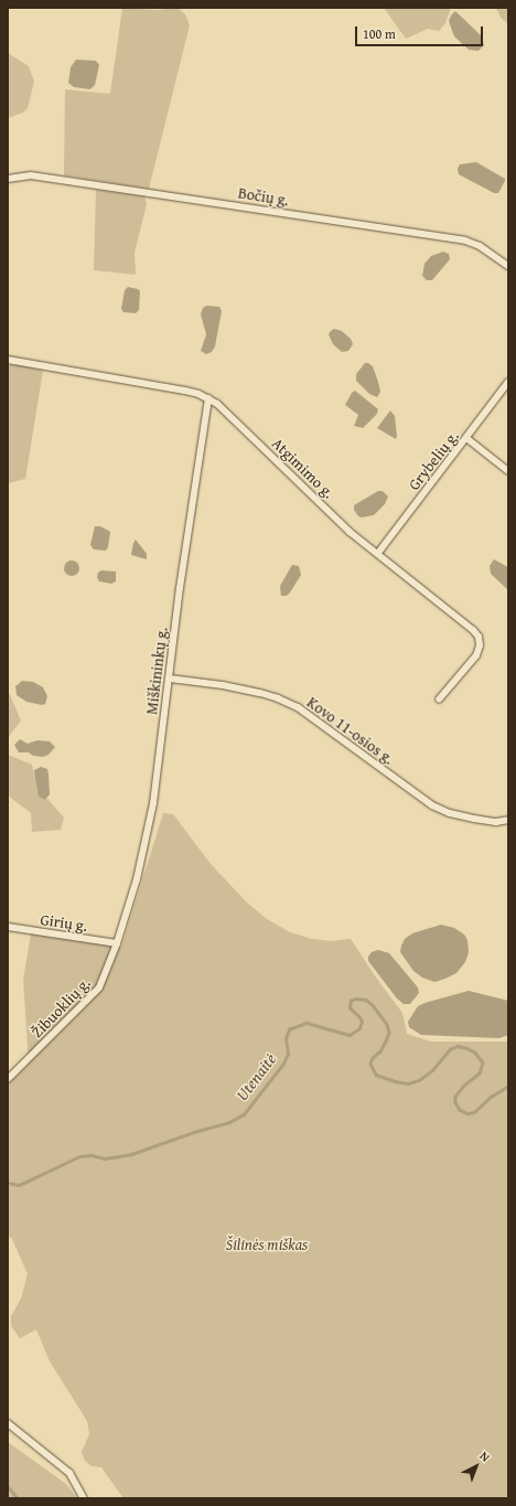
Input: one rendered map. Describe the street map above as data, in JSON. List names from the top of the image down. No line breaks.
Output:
{"streets":{"street":["Bočių g.","Grybelių g.","Atgimimo g.","Miškininkų g.","Kovo 11-osios g.","Girių g.","Žibuoklių g."]},"crossings":[["Grybelių g.","Atgimimo g."],["Atgimimo g.","Miškininkų g."],["Miškininkų g.","Kovo 11-osios g."],["Miškininkų g.","Girių g."],["Miškininkų g.","Žibuoklių g."],["Girių g.","Žibuoklių g."]],"water":["Utenaitė"],"parks":["Šilinės miškas"],"scale_bar":"100 m","north":"top right"}
